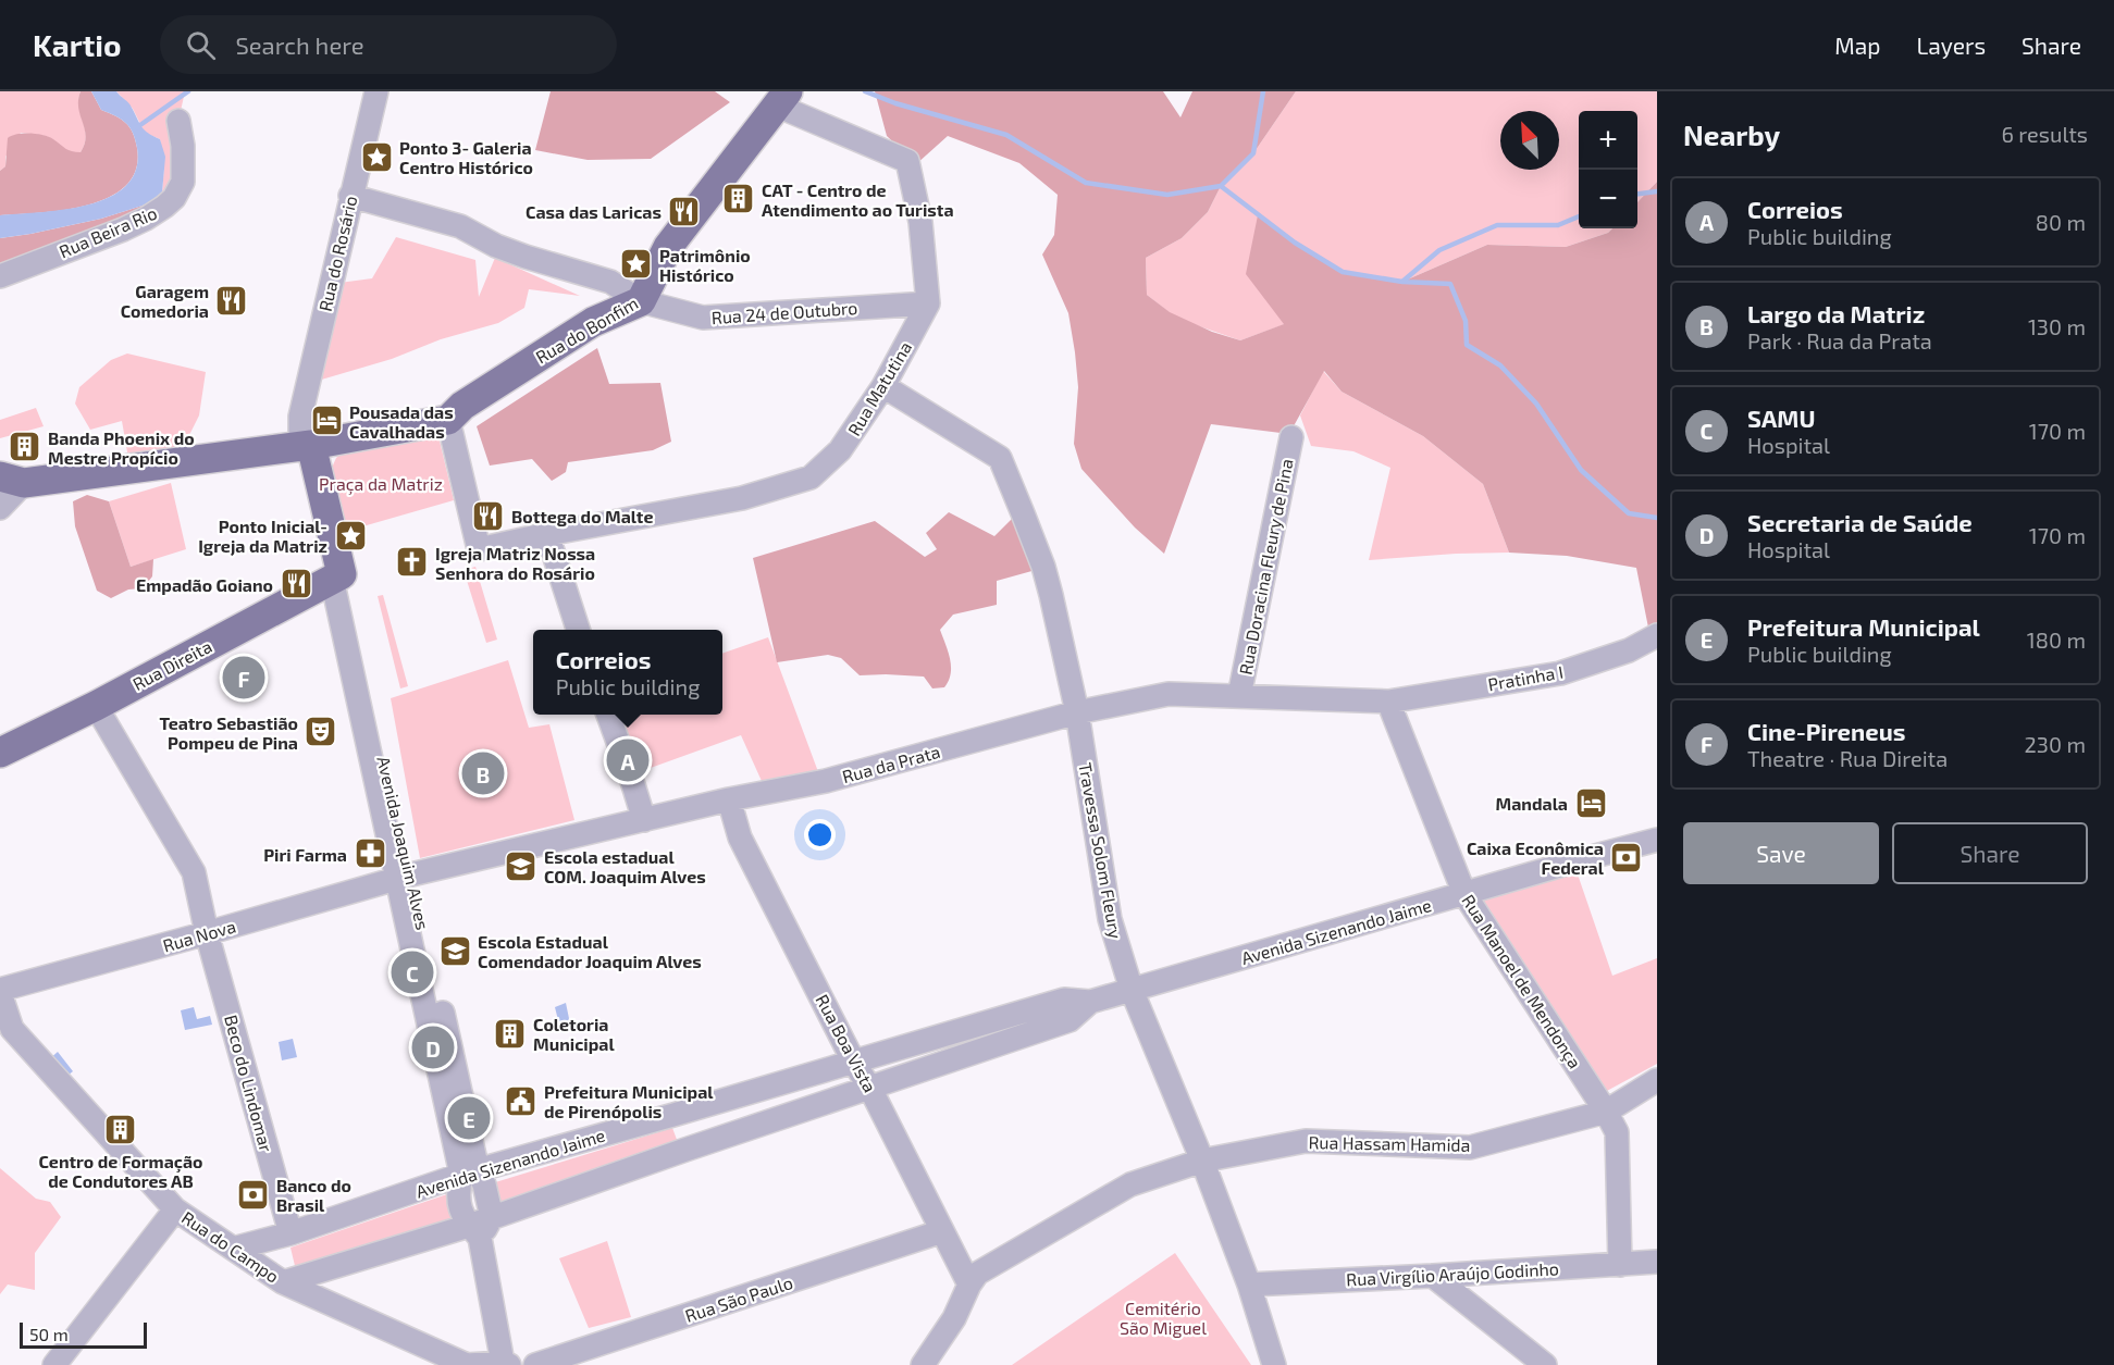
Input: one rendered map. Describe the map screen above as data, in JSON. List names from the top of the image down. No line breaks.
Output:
{"streets":{"main road":["Rua do Bonfim","Rua Direita","Avenida Joaquim Alves"],"street":["Rua Beira Rio","Rua do Rosário","Rua 24 de Outubro","Rua Matutina","Rua Doracina Fleury de Pina","Pratinha I","Rua da Prata","Travessa Solom Fleury","Avenida Sizenando Jaime","Rua Nova","Rua Manoel de Mendonça","Rua Boa Vista","Beco do Lindomar","Rua Hassam Hamida","Rua do Campo","Rua Virgílio Araújo Godinho","Rua São Paulo"]},"crossings":[["Rua do Rosário","Rua 24 de Outubro"],["Rua do Rosário","Rua do Bonfim"],["Rua do Rosário","Avenida Joaquim Alves"],["Rua 24 de Outubro","Rua do Bonfim"],["Rua 24 de Outubro","Rua Matutina"],["Rua do Bonfim","Rua Matutina"],["Rua do Bonfim","Avenida Joaquim Alves"],["Rua Matutina","Travessa Solom Fleury"],["Rua Doracina Fleury de Pina","Rua da Prata"],["Rua Direita","Avenida Joaquim Alves"],["Rua Direita","Beco do Lindomar"],["Pratinha I","Rua da Prata"],["Pratinha I","Rua Manoel de Mendonça"],["Rua da Prata","Avenida Joaquim Alves"],["Rua da Prata","Travessa Solom Fleury"],["Rua da Prata","Rua Nova"],["Rua da Prata","Rua Manoel de Mendonça"],["Rua da Prata","Rua Boa Vista"],["Avenida Joaquim Alves","Avenida Sizenando Jaime"],["Avenida Joaquim Alves","Rua Nova"],["Avenida Joaquim Alves","Rua do Campo"],["Travessa Solom Fleury","Avenida Sizenando Jaime"],["Travessa Solom Fleury","Rua Hassam Hamida"],["Travessa Solom Fleury","Rua Virgílio Araújo Godinho"],["Avenida Sizenando Jaime","Rua Manoel de Mendonça"],["Avenida Sizenando Jaime","Rua Boa Vista"],["Avenida Sizenando Jaime","Beco do Lindomar"],["Avenida Sizenando Jaime","Rua do Campo"],["Rua Nova","Beco do Lindomar"],["Rua Nova","Rua do Campo"],["Rua Manoel de Mendonça","Rua Hassam Hamida"],["Rua Manoel de Mendonça","Rua Virgílio Araújo Godinho"],["Rua Boa Vista","Rua Hassam Hamida"],["Rua Boa Vista","Rua São Paulo"]],"parks":["Praça da Matriz","Cemitério São Miguel"],"places":{"place":["Ponto 3- Galeria Centro Histórico","Patrimônio Histórico","Ponto Inicial- Igreja da Matriz"],"building":["CAT - Centro de Atendimento ao Turista","Banda Phoenix do Mestre Propício","Coletoria Municipal","Centro de Formação de Condutores AB"],"restaurant":["Casa das Laricas","Garagem Comedoria","Bottega do Malte","Empadão Goiano"],"hotel":["Pousada das Cavalhadas","Mandala"],"church":["Igreja Matriz Nossa Senhora do Rosário"],"theatre":["Teatro Sebastião Pompeu de Pina"],"pharmacy":["Piri Farma"],"bank":["Caixa Econômica Federal","Banco do Brasil"],"school or university":["Escola estadual COM. Joaquim Alves","Escola Estadual Comendador Joaquim Alves"],"public building":["Prefeitura Municipal de Pirenópolis"]},"scale_bar":"50 m","north":"top left","page":{"header":"Kartio","search":"Search here","nav":["Map","Layers","Share"],"heading":["Nearby","6 results"],"map_buttons":["+","−"],"list":[{"mark":"A","name":"Correios","note":"Public building","value":"80 m"},{"mark":"B","name":"Largo da Matriz","note":"Park · Rua da Prata","value":"130 m"},{"mark":"C","name":"SAMU","note":"Hospital","value":"170 m"},{"mark":"D","name":"Secretaria de Saúde","note":"Hospital","value":"170 m"},{"mark":"E","name":"Prefeitura Municipal","note":"Public building","value":"180 m"},{"mark":"F","name":"Cine-Pireneus","note":"Theatre · Rua Direita","value":"230 m"}],"popup":["Correios","Public building"],"pins":["F","A","B","C","D","E"],"buttons":["Save","Share"],"scale":"50 m"}}
